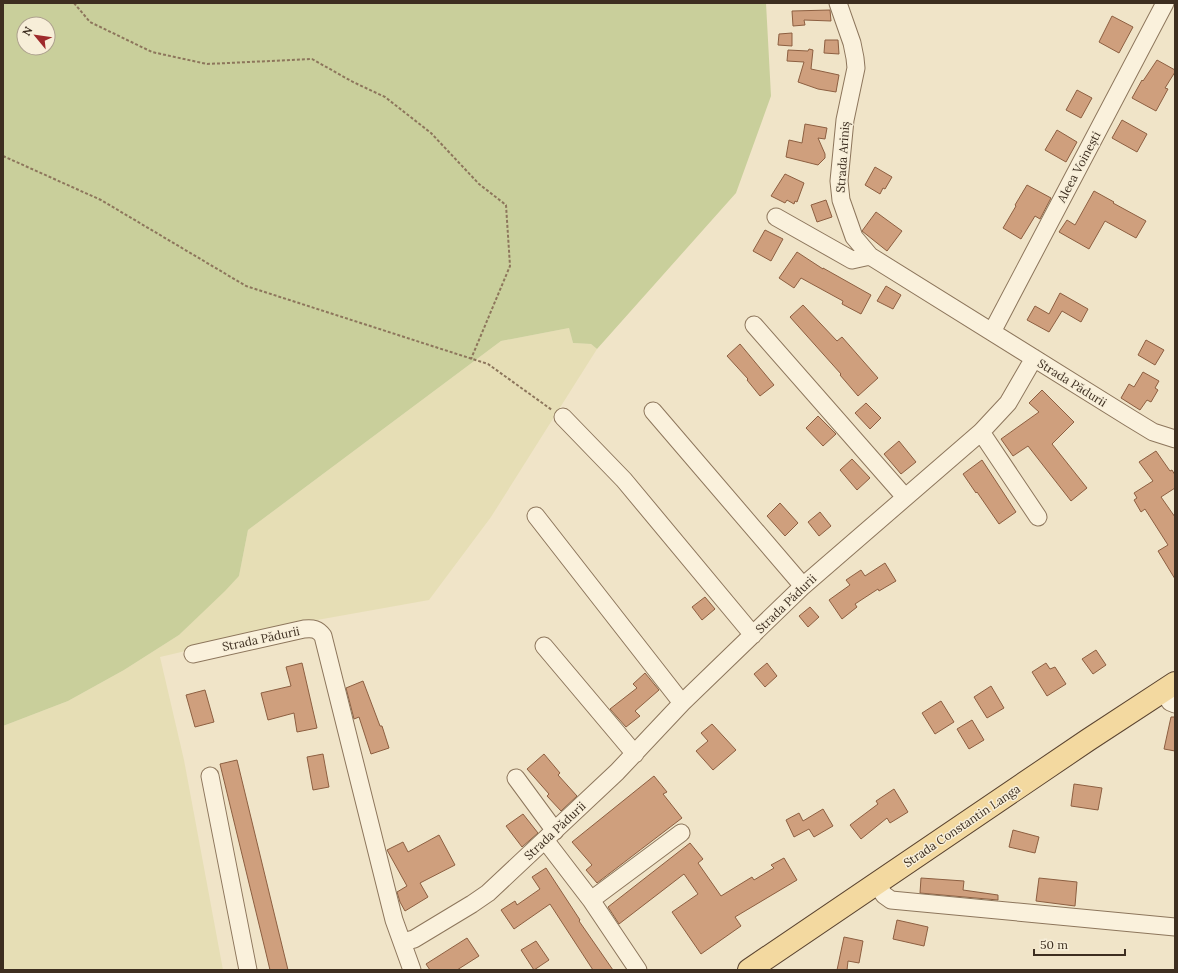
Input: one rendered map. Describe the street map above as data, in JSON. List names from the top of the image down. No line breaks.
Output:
{"streets":{"main road":["Strada Constantin Langa"],"street":["Strada Ariniș","Aleea Voinești","Strada Pădurii"]},"crossings":[["Strada Ariniș","Aleea Voinești"],["Strada Ariniș","Strada Pădurii"]],"scale_bar":"50 m","north":"top left"}
